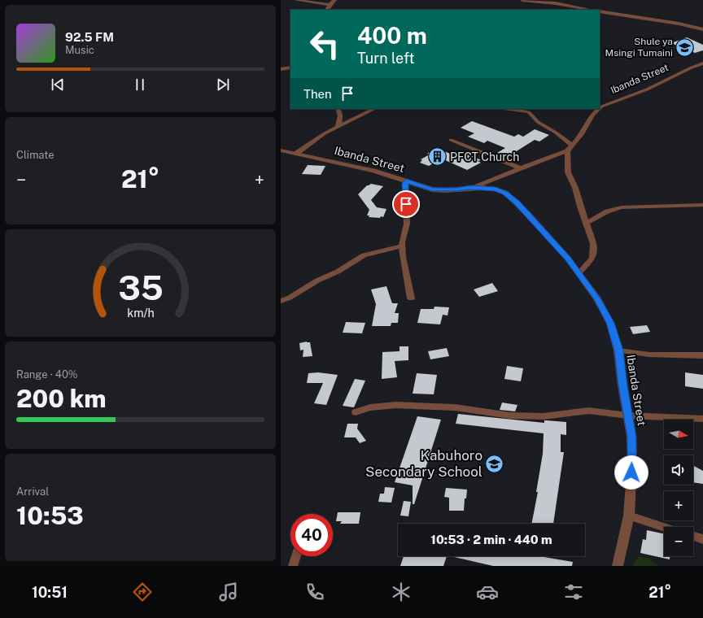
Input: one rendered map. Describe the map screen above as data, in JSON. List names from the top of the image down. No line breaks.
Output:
{"streets":{"street":["Ibanda Street"]},"places":{"school or university":["Shule ya Msingi Tumaini","Kabuhoro Secondary School"],"building":["PFCT Church"]},"north":"right","page":{"turn":["400 m","Turn left"],"song":["92.5 FM","Music"],"then":"Then","tile":["Climate",["Range · 40%","200 km"],["Arrival","10:53"]],"heat":["−","21°","+"],"map_buttons":["+","−"],"limit":"40","trip":"10:53 · 2 min · 440 m","tabs":["10:51","21°"],"gauge":["35","km/h"]}}
